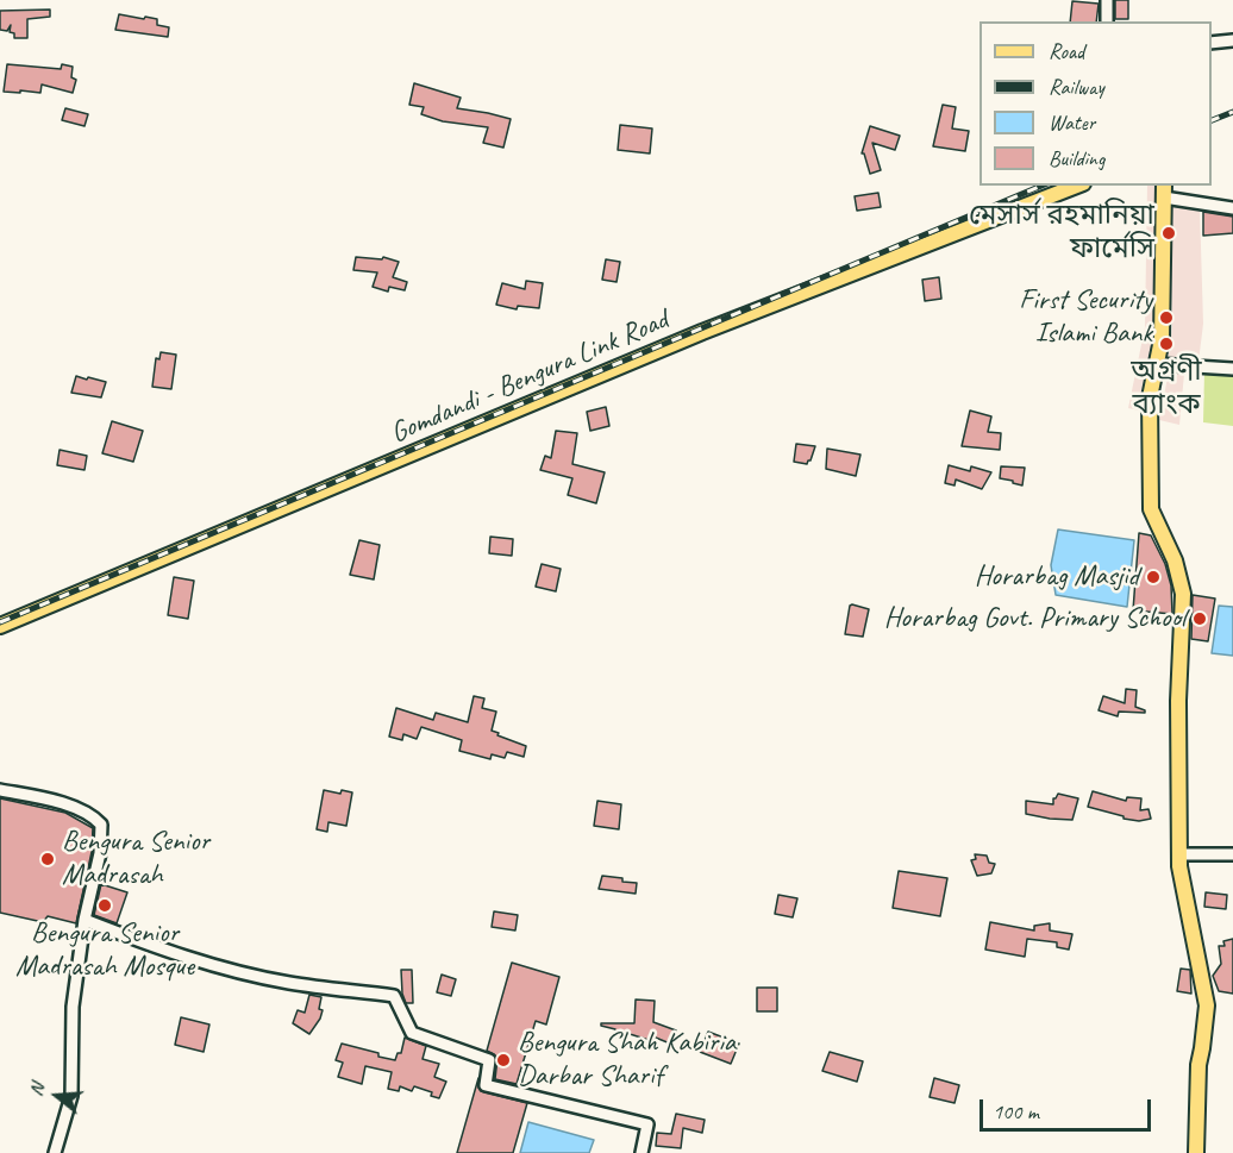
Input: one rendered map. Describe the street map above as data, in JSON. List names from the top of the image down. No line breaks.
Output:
{"streets":{"main road":["Gomdandi - Bengura Link Road"]},"places":["মেসার্স রহমানিয়া ফার্মেসি","First Security Islami Bank","অগ্রণী ব্যাংক","Horarbag Masjid","Horarbag Govt. Primary School","Bengura Senior Madrasah","Bengura Senior Madrasah Mosque","Bengura Shah Kabiria Darbar Sharif"],"legend":["Road","Railway","Water","Building"],"scale_bar":"100 m","north":"left"}
